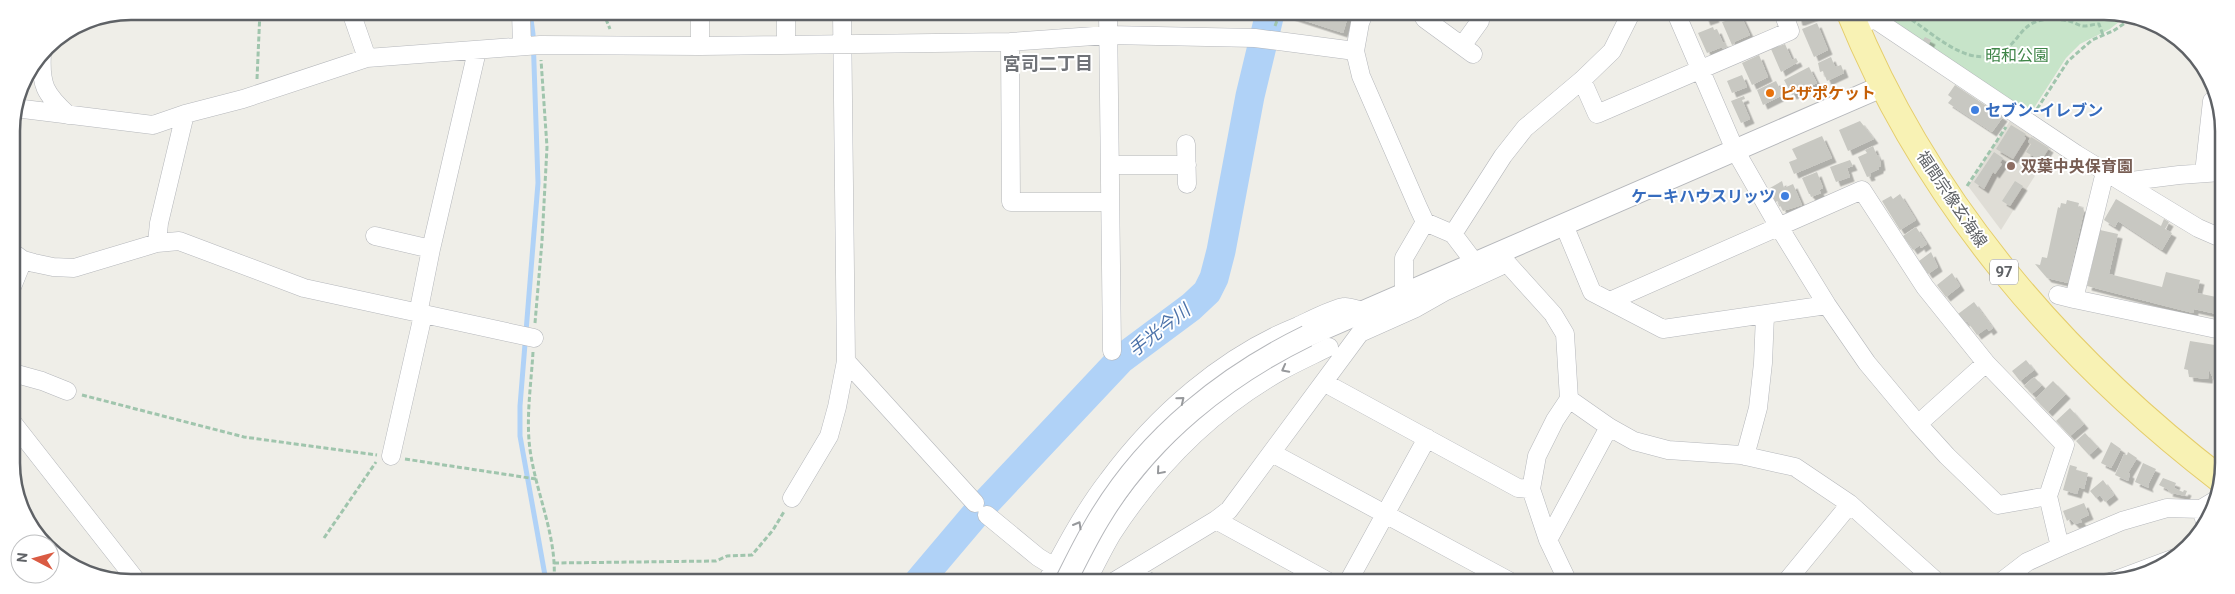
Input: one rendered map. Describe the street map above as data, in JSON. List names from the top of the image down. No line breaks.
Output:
{"streets":{"main road":["福間宗像玄海線","97"]},"districts":["宮司二丁目"],"water":["手光今川"],"parks":["昭和公園"],"places":["ピザポケット","セブン-イレブン","双葉中央保育園","ケーキハウスリッツ"],"north":"left"}
